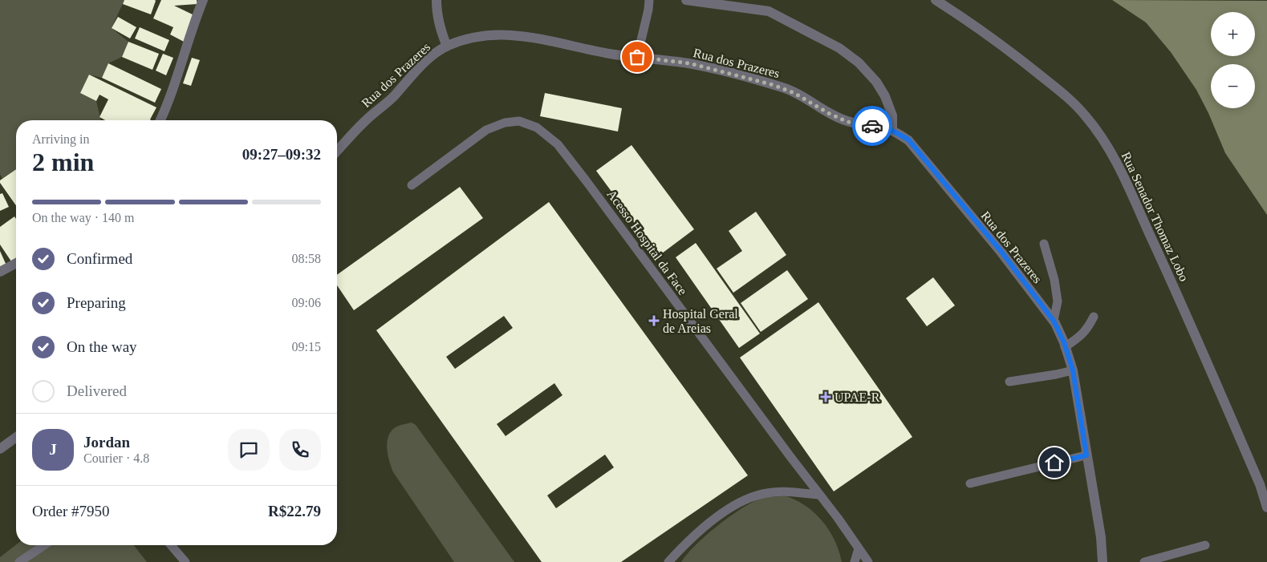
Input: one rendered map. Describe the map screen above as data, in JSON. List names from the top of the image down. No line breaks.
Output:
{"streets":{"street":["Rua dos Prazeres","Rua Senador Thomaz Lobo"],"lane":["Acesso Hospital da Face"]},"places":{"health":["Hospital Geral de Areias","UPAE-R"]},"page":{"map_buttons":["+","−"],"heading":["2 min","Arriving in","09:27–09:32"],"panel":["Jordan","Courier · 4.8","Order #7950","R$22.79"],"bar":"On the way · 140 m","list":[["Confirmed","08:58"],["Preparing","09:06"],["On the way","09:15"],"Delivered"],"round":"J"}}
